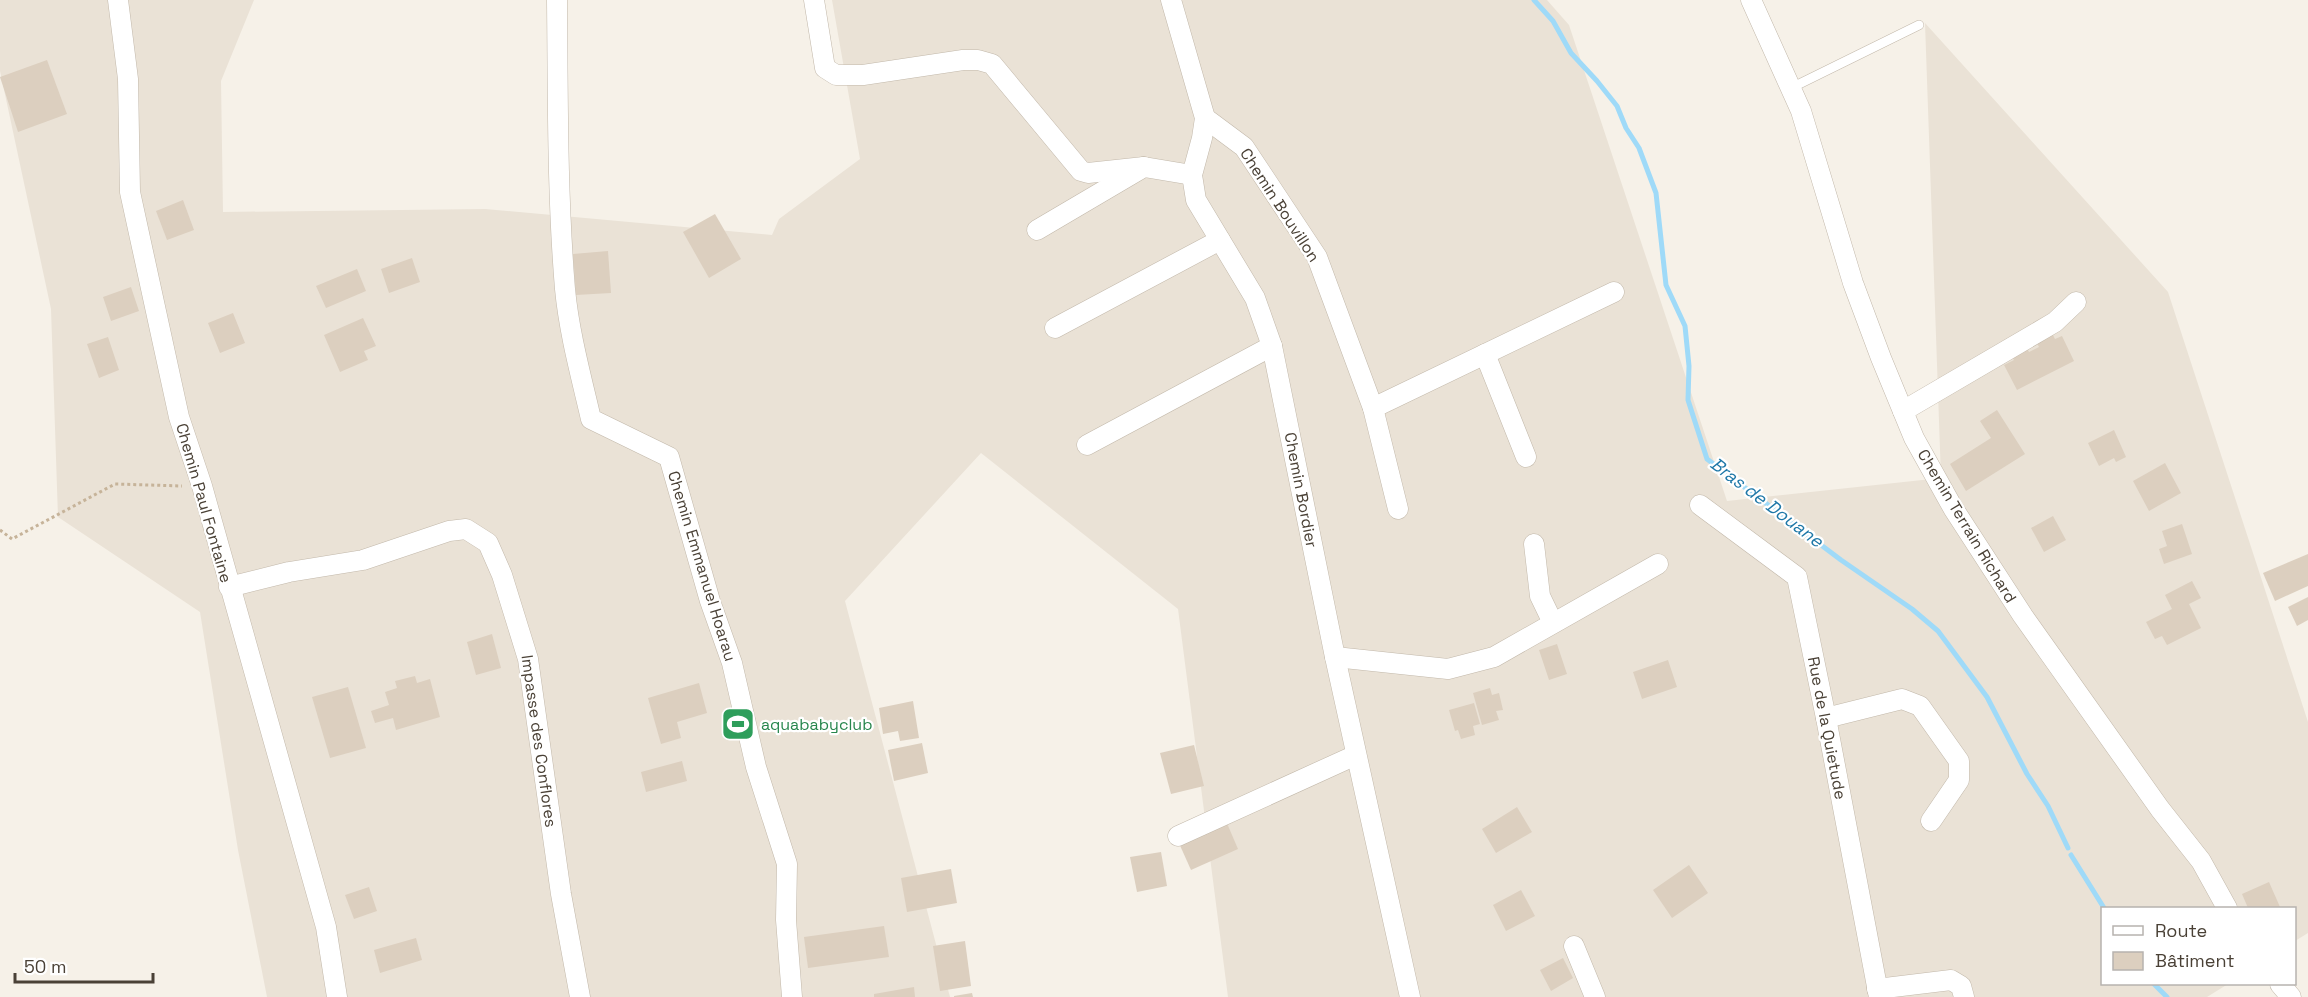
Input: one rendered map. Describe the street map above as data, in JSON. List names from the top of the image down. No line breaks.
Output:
{"streets":{"street":["Chemin Bouvillon","Chemin Bordier","Chemin Paul Fontaine","Chemin Terrain Richard","Chemin Emmanuel Hoarau","Rue de la Quietude","Impasse des Conflores"]},"crossings":[["Chemin Bouvillon","Chemin Bordier"],["Chemin Paul Fontaine","Impasse des Conflores"]],"water":["Bras de Douane"],"places":{"sports":["aquababyclub"]},"legend":["Route","Bâtiment"],"scale_bar":"50 m"}
